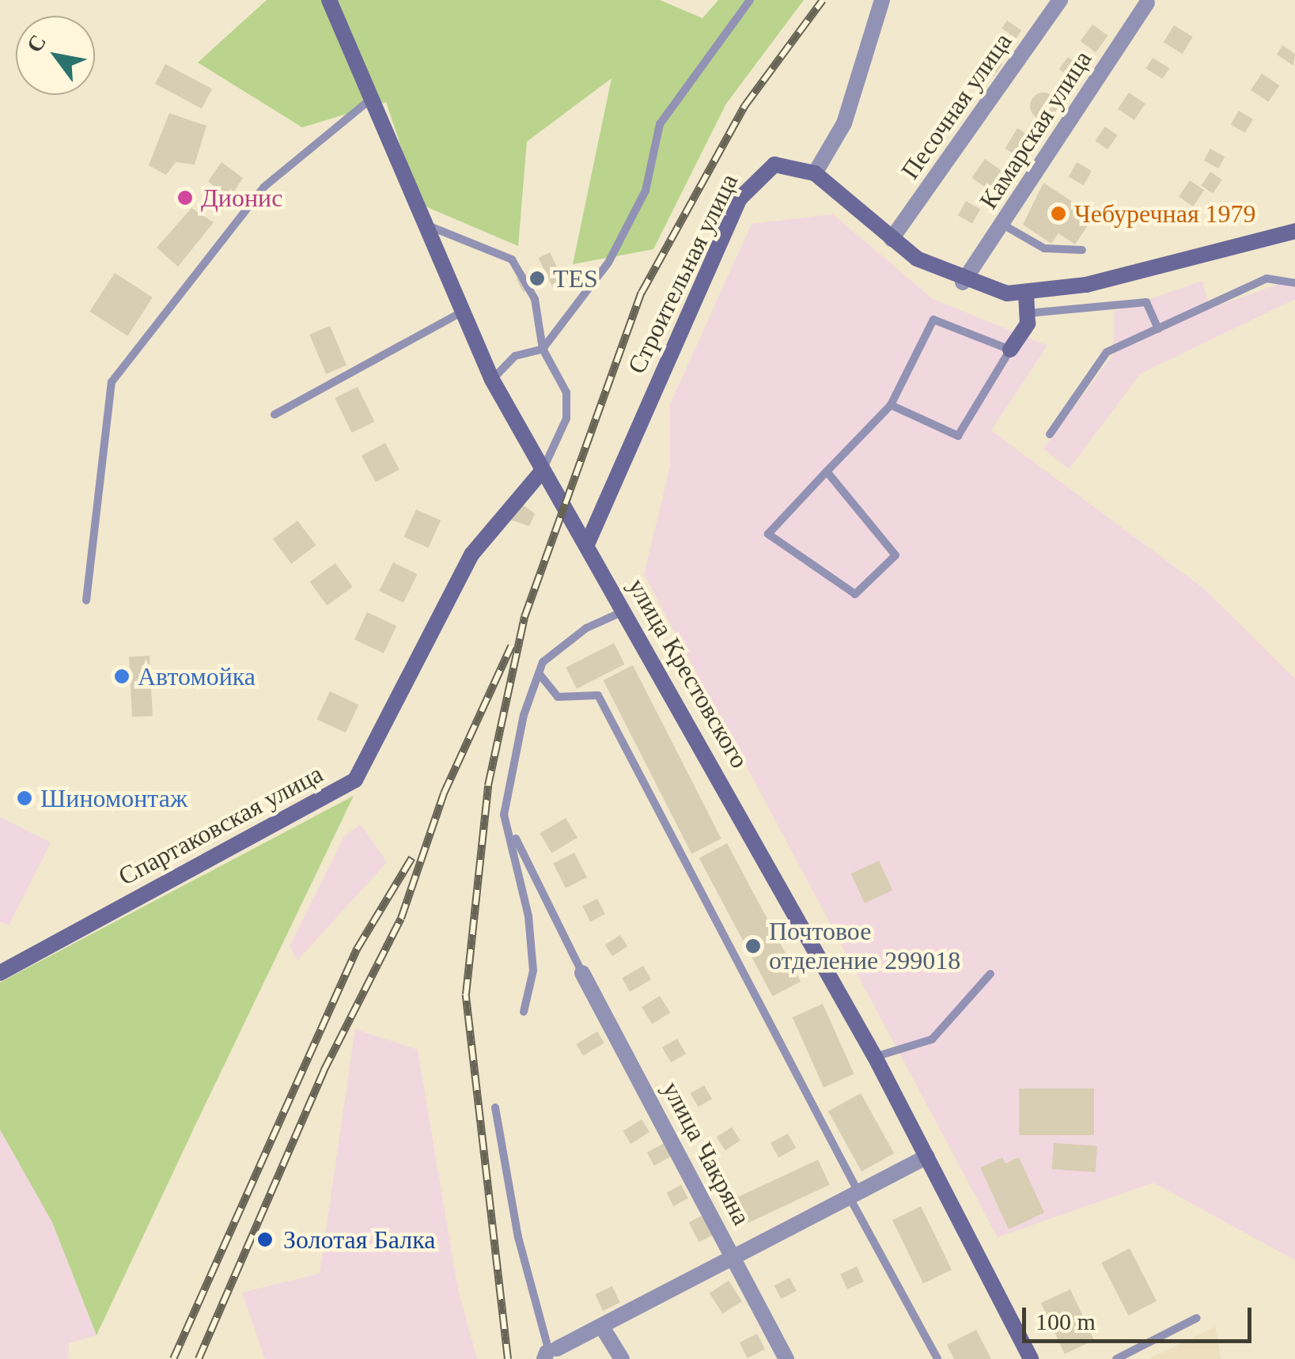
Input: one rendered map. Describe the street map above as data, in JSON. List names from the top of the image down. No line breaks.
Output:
{"streets":{"main road":["Строительная улица","улица Крестовского","Спартаковская улица"],"street":["Песочная улица","Камарская улица","улица Чакряна"]},"crossings":[["Песочная улица","Строительная улица"],["Камарская улица","Строительная улица"],["Строительная улица","улица Крестовского"],["улица Крестовского","Спартаковская улица"]],"places":["Дионис","Чебуречная 1979","TES","Автомойка","Шиномонтаж","Почтовое отделение 299018","Золотая Балка"],"scale_bar":"100 m","north":"top left"}
